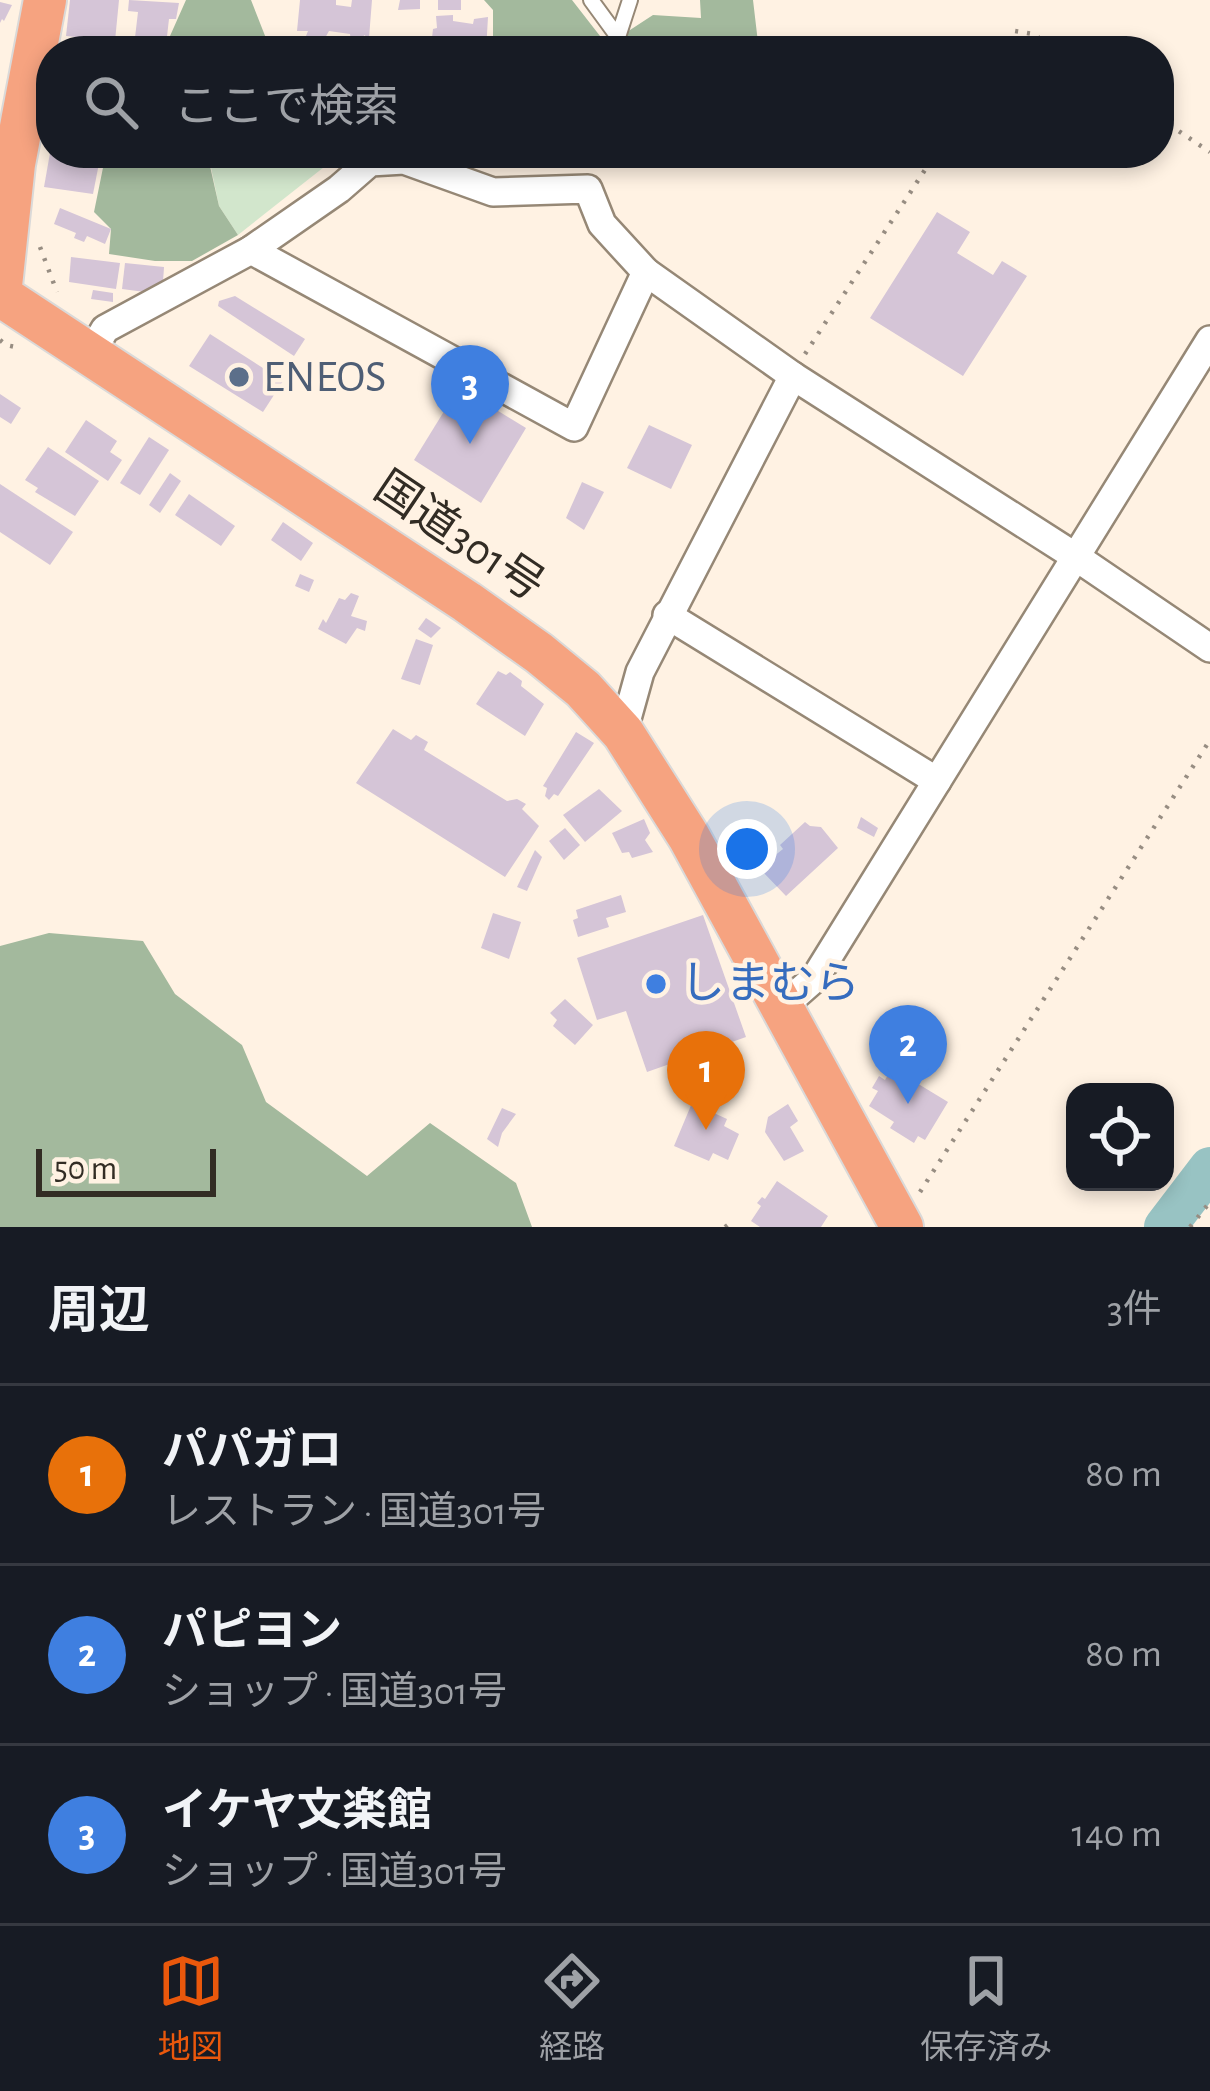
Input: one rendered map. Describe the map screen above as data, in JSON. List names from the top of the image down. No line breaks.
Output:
{"streets":{"highway":["国道301号"]},"places":["ENEOS","しまむら"],"scale_bar":"50 m","page":{"search":"ここで検索","pins":["3","2","1"],"scale":"50 m","heading":["周辺","3件"],"list":[{"mark":"1","name":"パパガロ","note":"レストラン · 国道301号","value":"80 m"},{"mark":"2","name":"パピヨン","note":"ショップ · 国道301号","value":"80 m"},{"mark":"3","name":"イケヤ文楽館","note":"ショップ · 国道301号","value":"140 m"}],"nav":["地図","経路","保存済み"]}}
